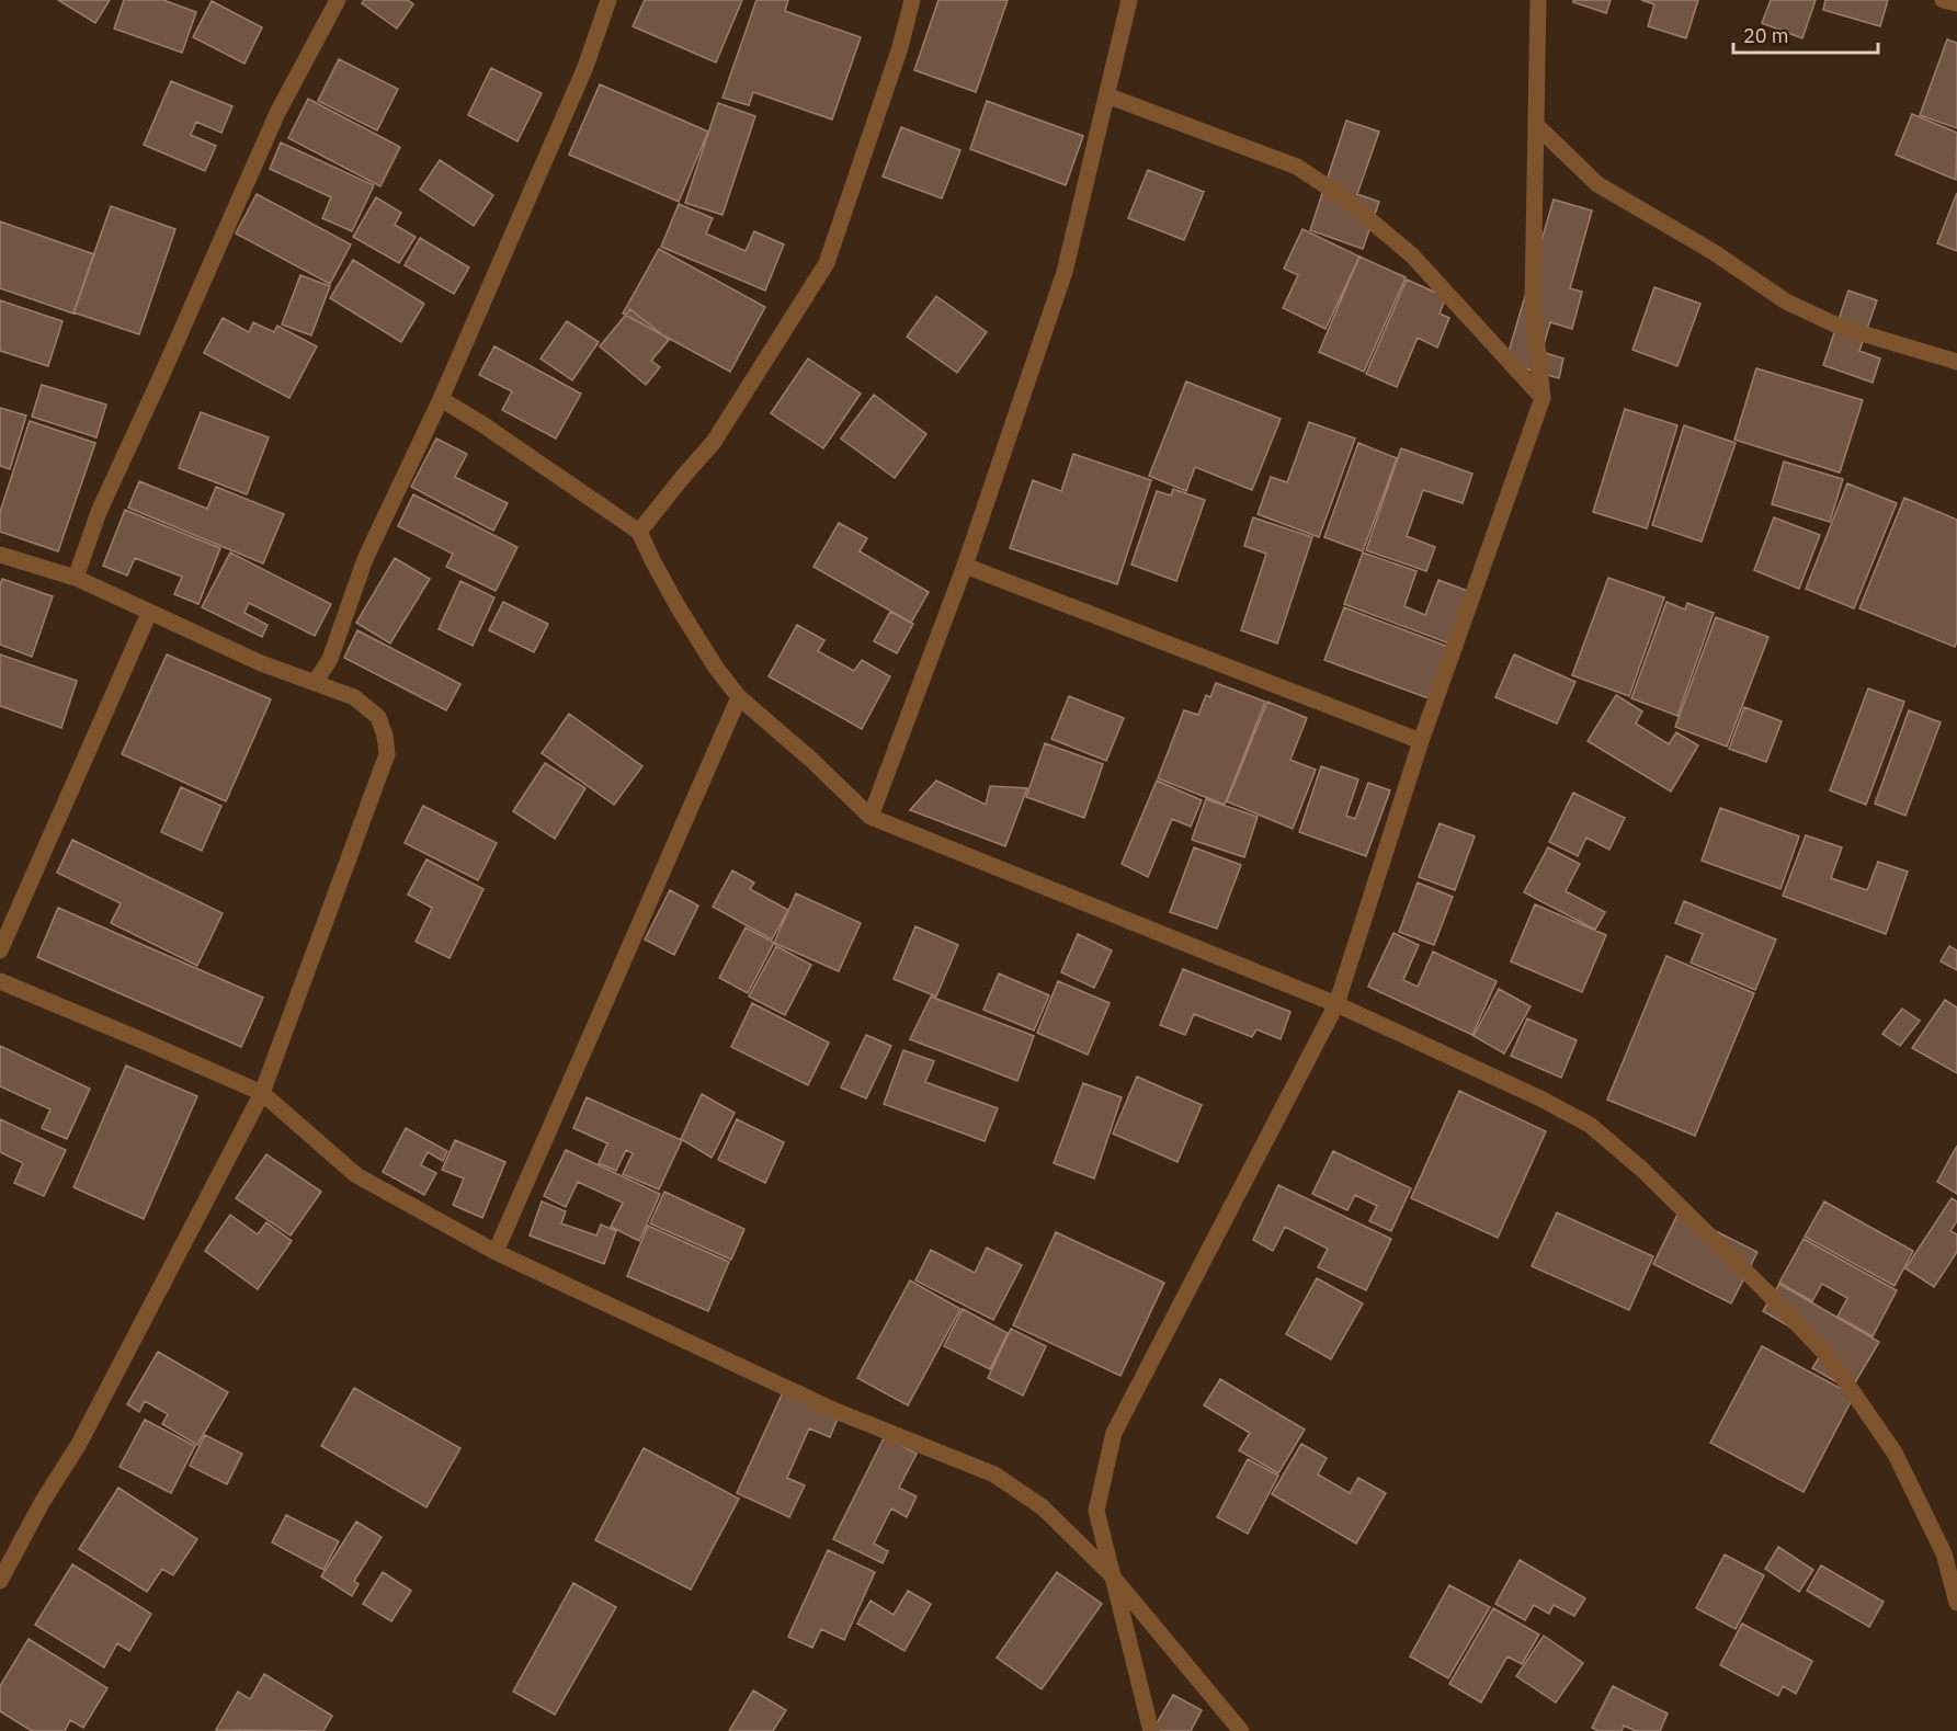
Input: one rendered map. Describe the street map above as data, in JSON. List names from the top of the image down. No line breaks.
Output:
{"scale_bar":"20 m"}
